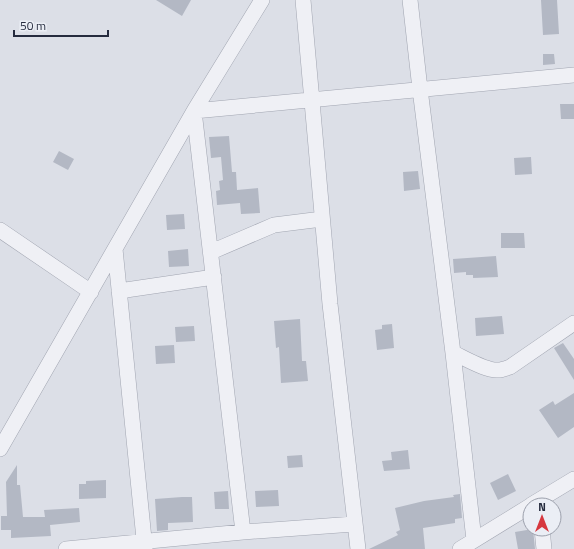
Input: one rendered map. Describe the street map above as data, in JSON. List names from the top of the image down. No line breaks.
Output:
{"scale_bar":"50 m","north":"top"}
